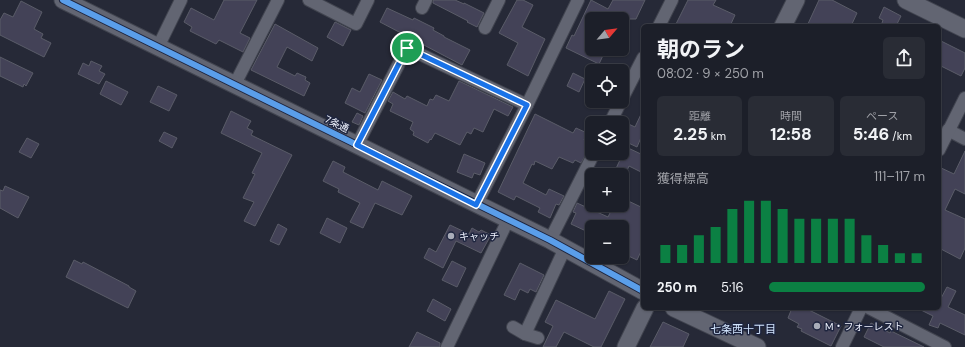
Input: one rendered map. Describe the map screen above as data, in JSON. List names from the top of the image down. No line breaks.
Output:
{"streets":{"street":["7条通"]},"districts":["七条西十丁目"],"places":["キャッチ","M・フォーレスト"],"north":"top right","page":{"map_buttons":["+","−"],"heading":["朝のラン","08:02 · 9 × 250 m"],"stats":[["距離","2.25 km"],["時間","12:58"],["ペース","5:46 /km"]],"chart":["獲得標高","111–117 m"],"list":[{"name":"250 m","note":"5:16"}]}}
